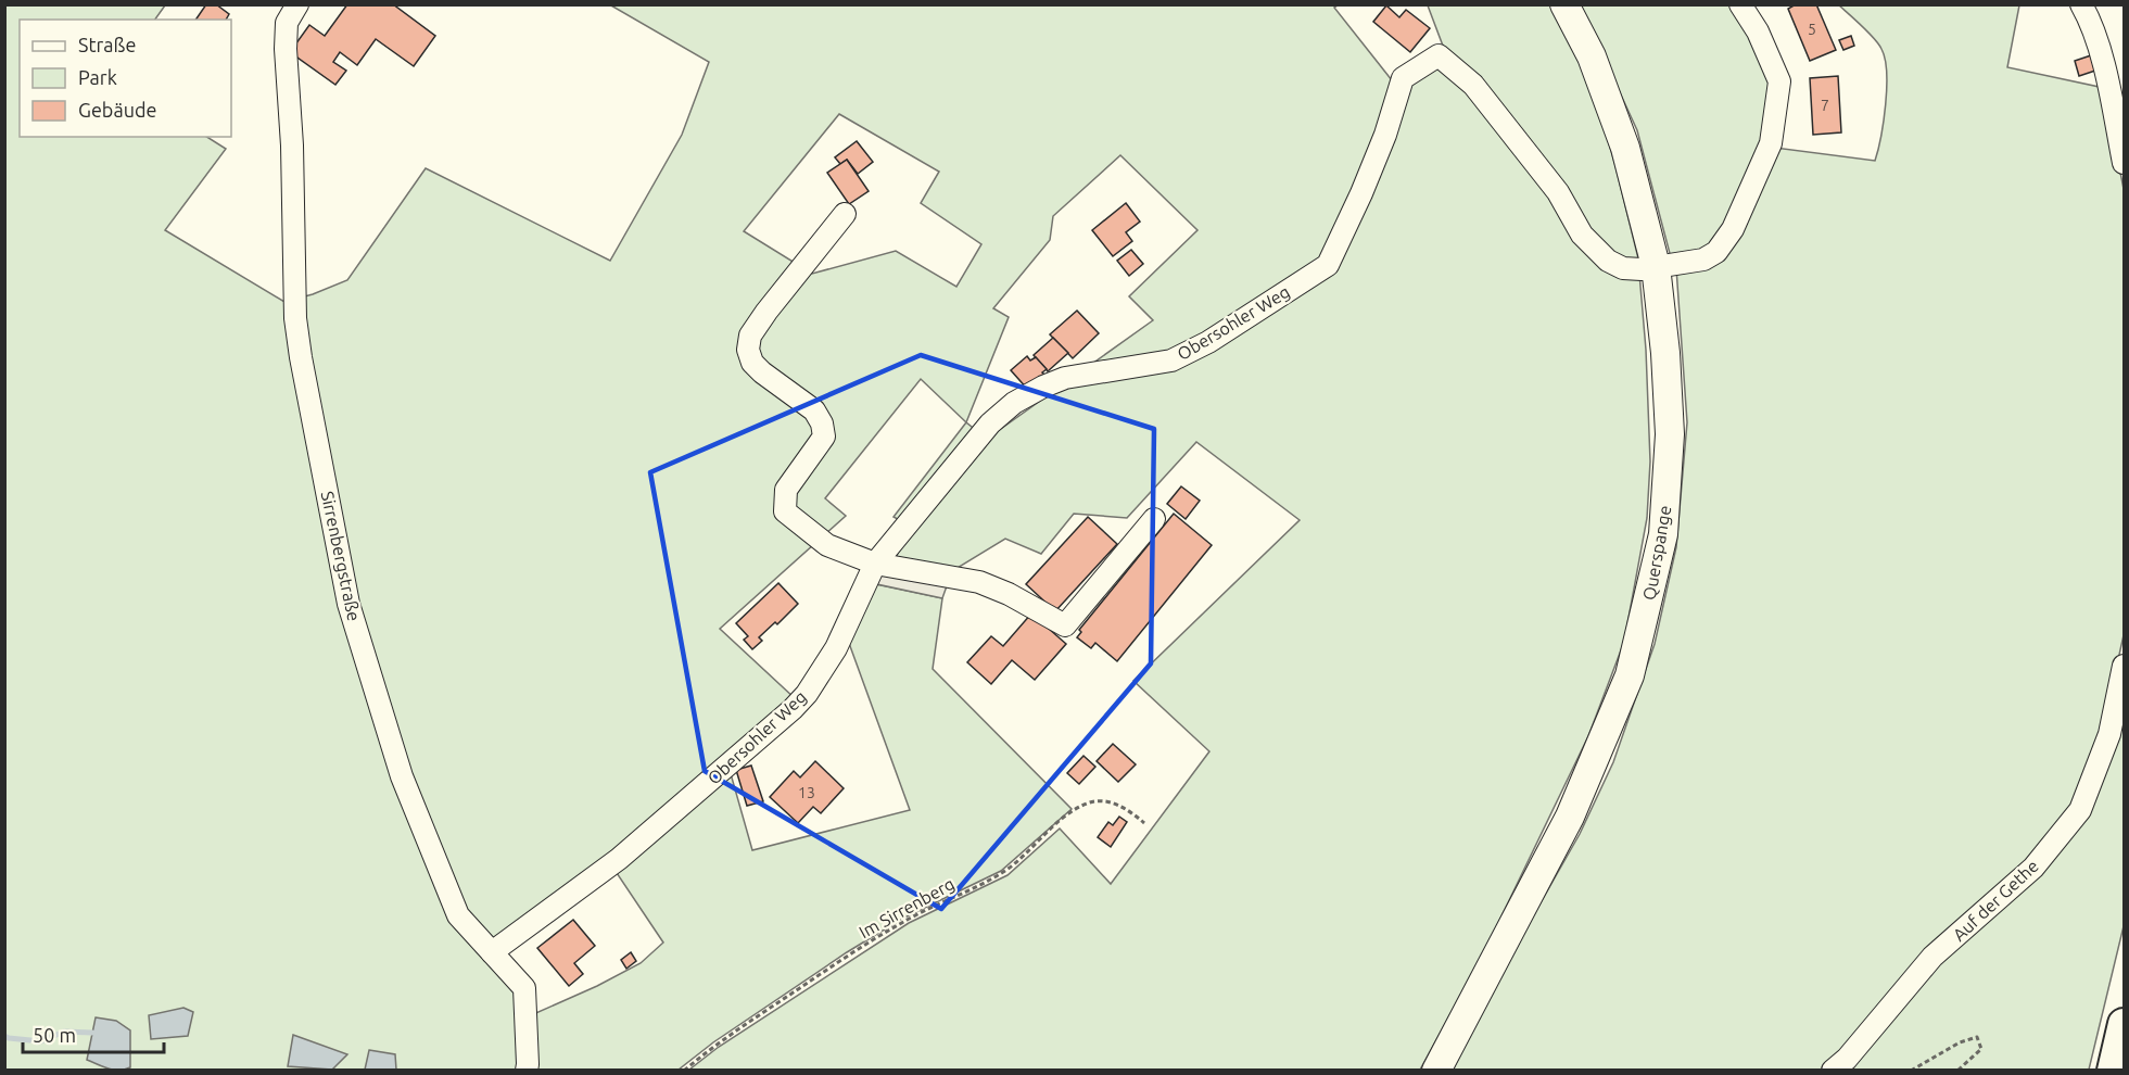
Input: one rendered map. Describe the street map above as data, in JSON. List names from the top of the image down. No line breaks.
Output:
{"streets":{"main road":["Querspange"],"street":["Obersohler Weg","Sirrenbergstraße","Auf der Gethe"],"path":["Im Sirrenberg"]},"crossings":[["Obersohler Weg","Querspange"],["Obersohler Weg","Sirrenbergstraße"]],"house_numbers":["5","7","13"],"legend":["Straße","Park","Gebäude"],"scale_bar":"50 m"}
